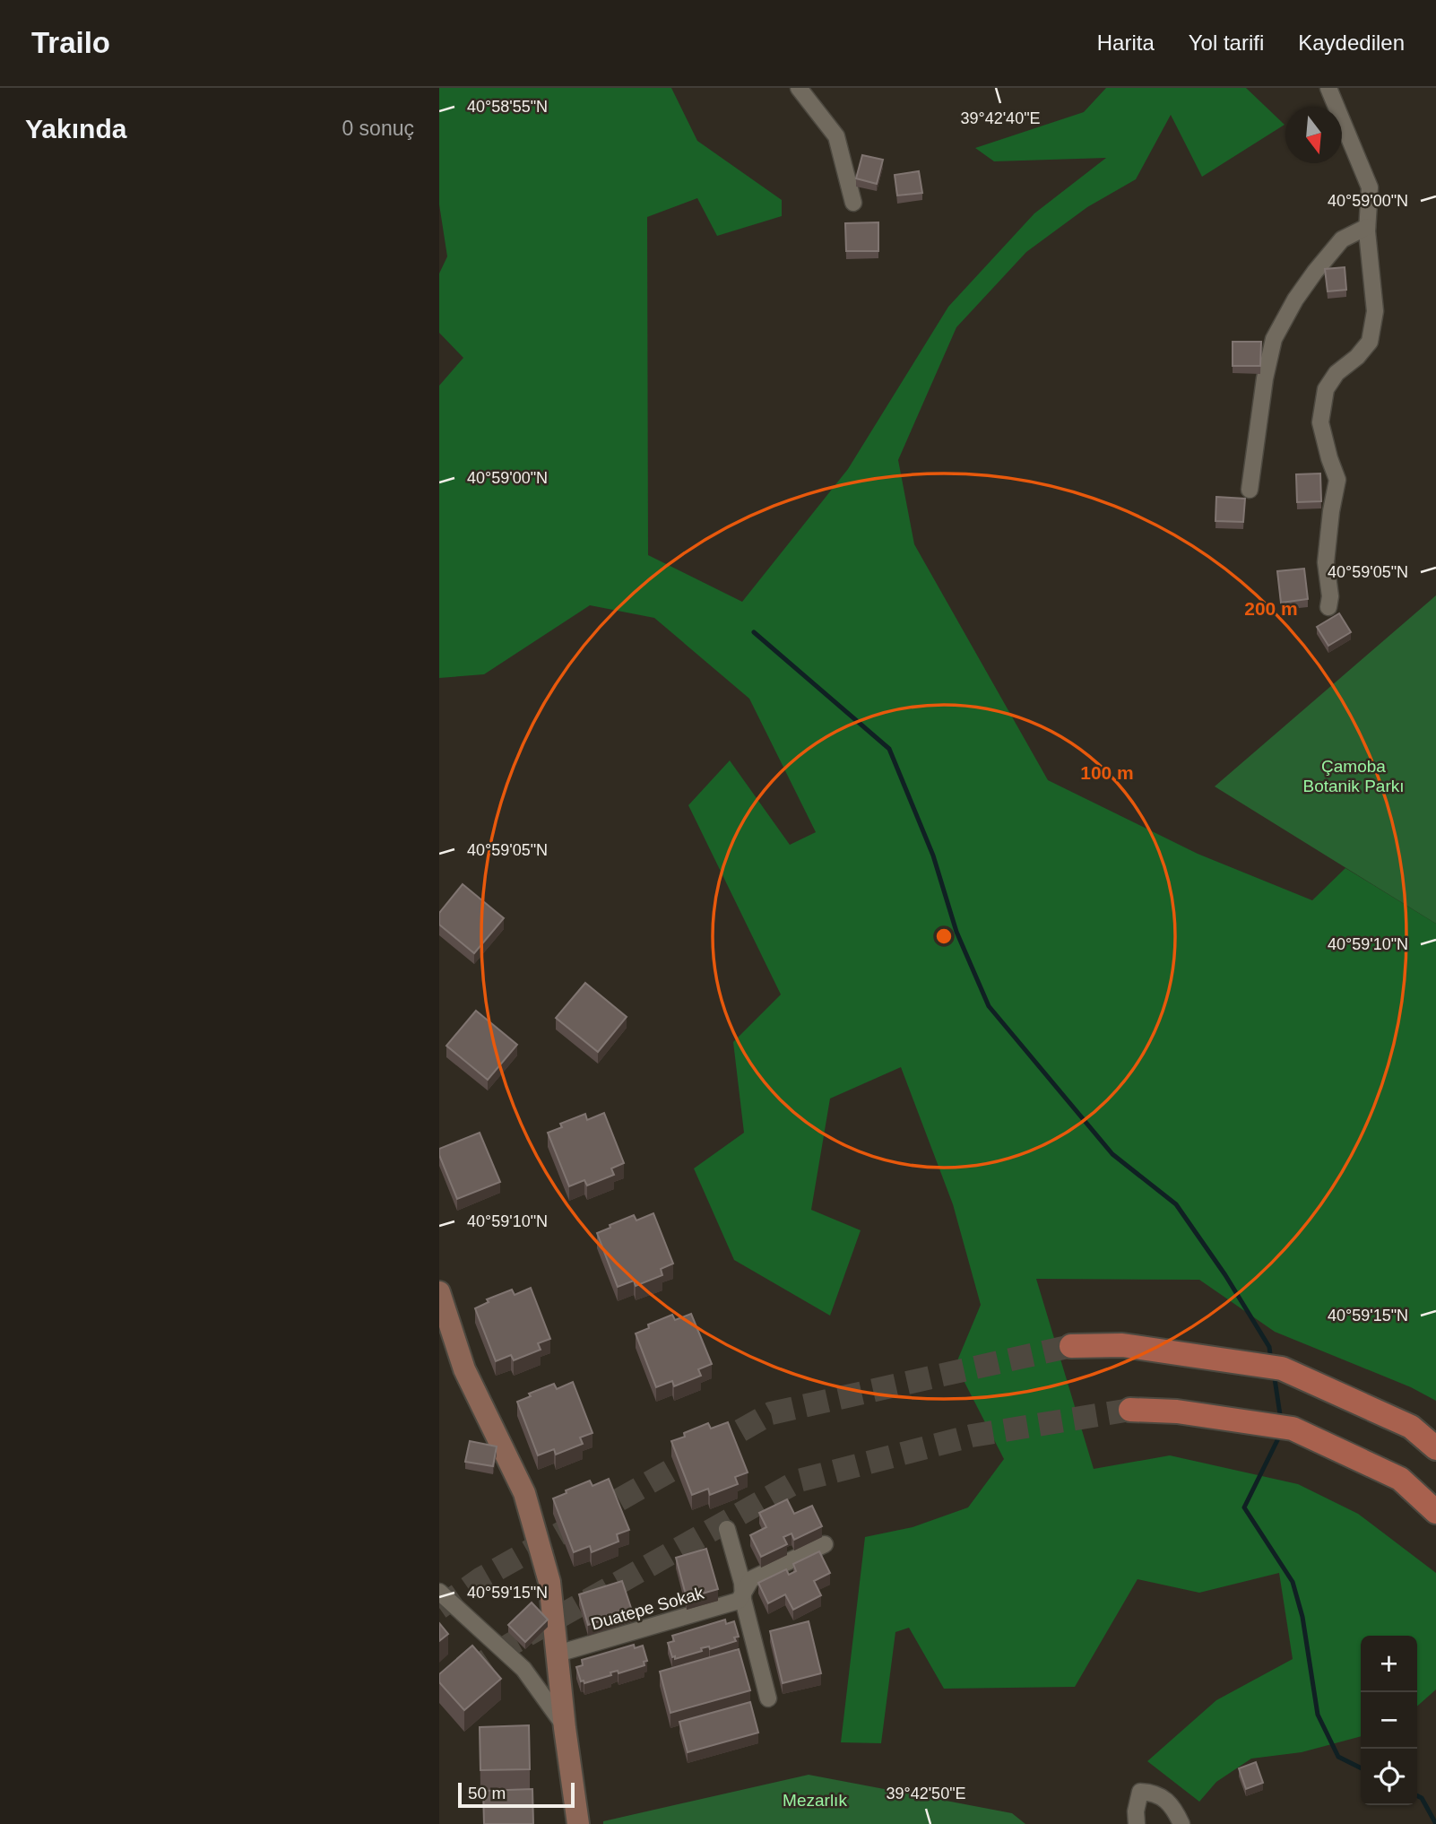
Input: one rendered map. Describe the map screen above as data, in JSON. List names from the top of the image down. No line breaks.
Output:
{"streets":{"street":["Duatepe Sokak"]},"parks":["Çamoba Botanik Parkı","Mezarlık"],"scale_bar":"50 m","north":"bottom","page":{"header":"Trailo","nav":["Harita","Yol tarifi","Kaydedilen"],"heading":["Yakında","0 sonuç"],"map_buttons":["+","−"],"scale":"50 m"},"coordinates":["40°58'55\"N","39°42'40\"E","40°59'00\"N","40°59'05\"N","40°59'10\"N","40°59'15\"N","39°42'50\"E"],"rings":["200 m","100 m"]}
